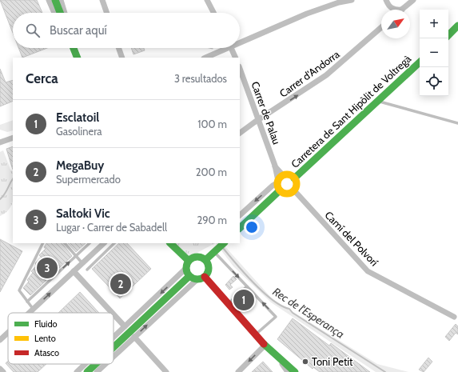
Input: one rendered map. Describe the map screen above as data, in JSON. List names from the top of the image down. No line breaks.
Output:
{"streets":{"street":["Carrer d'Andorra","Carretera de Sant Hipòlit de Voltregà","Carrer de Palau","Camí del Polvorí"]},"crossings":[["Carrer d'Andorra","Carrer de Palau"],["Carretera de Sant Hipòlit de Voltregà","Carrer de Palau"],["Carretera de Sant Hipòlit de Voltregà","Camí del Polvorí"],["Carrer de Palau","Camí del Polvorí"]],"one_way":["Carrer d'Andorra"],"water":["Rec de l'Esperança"],"places":["Toni Petit"],"legend":["Fluido","Lento","Atasco"],"north":"top right","page":{"map_buttons":["+","−"],"search":"Buscar aquí","heading":["Cerca","3 resultados"],"list":[{"mark":"1","name":"Esclatoil","note":"Gasolinera","value":"100 m"},{"mark":"2","name":"MegaBuy","note":"Supermercado","value":"200 m"},{"mark":"3","name":"Saltoki Vic","note":"Lugar · Carrer de Sabadell","value":"290 m"}],"pins":["3","2","1"]}}
